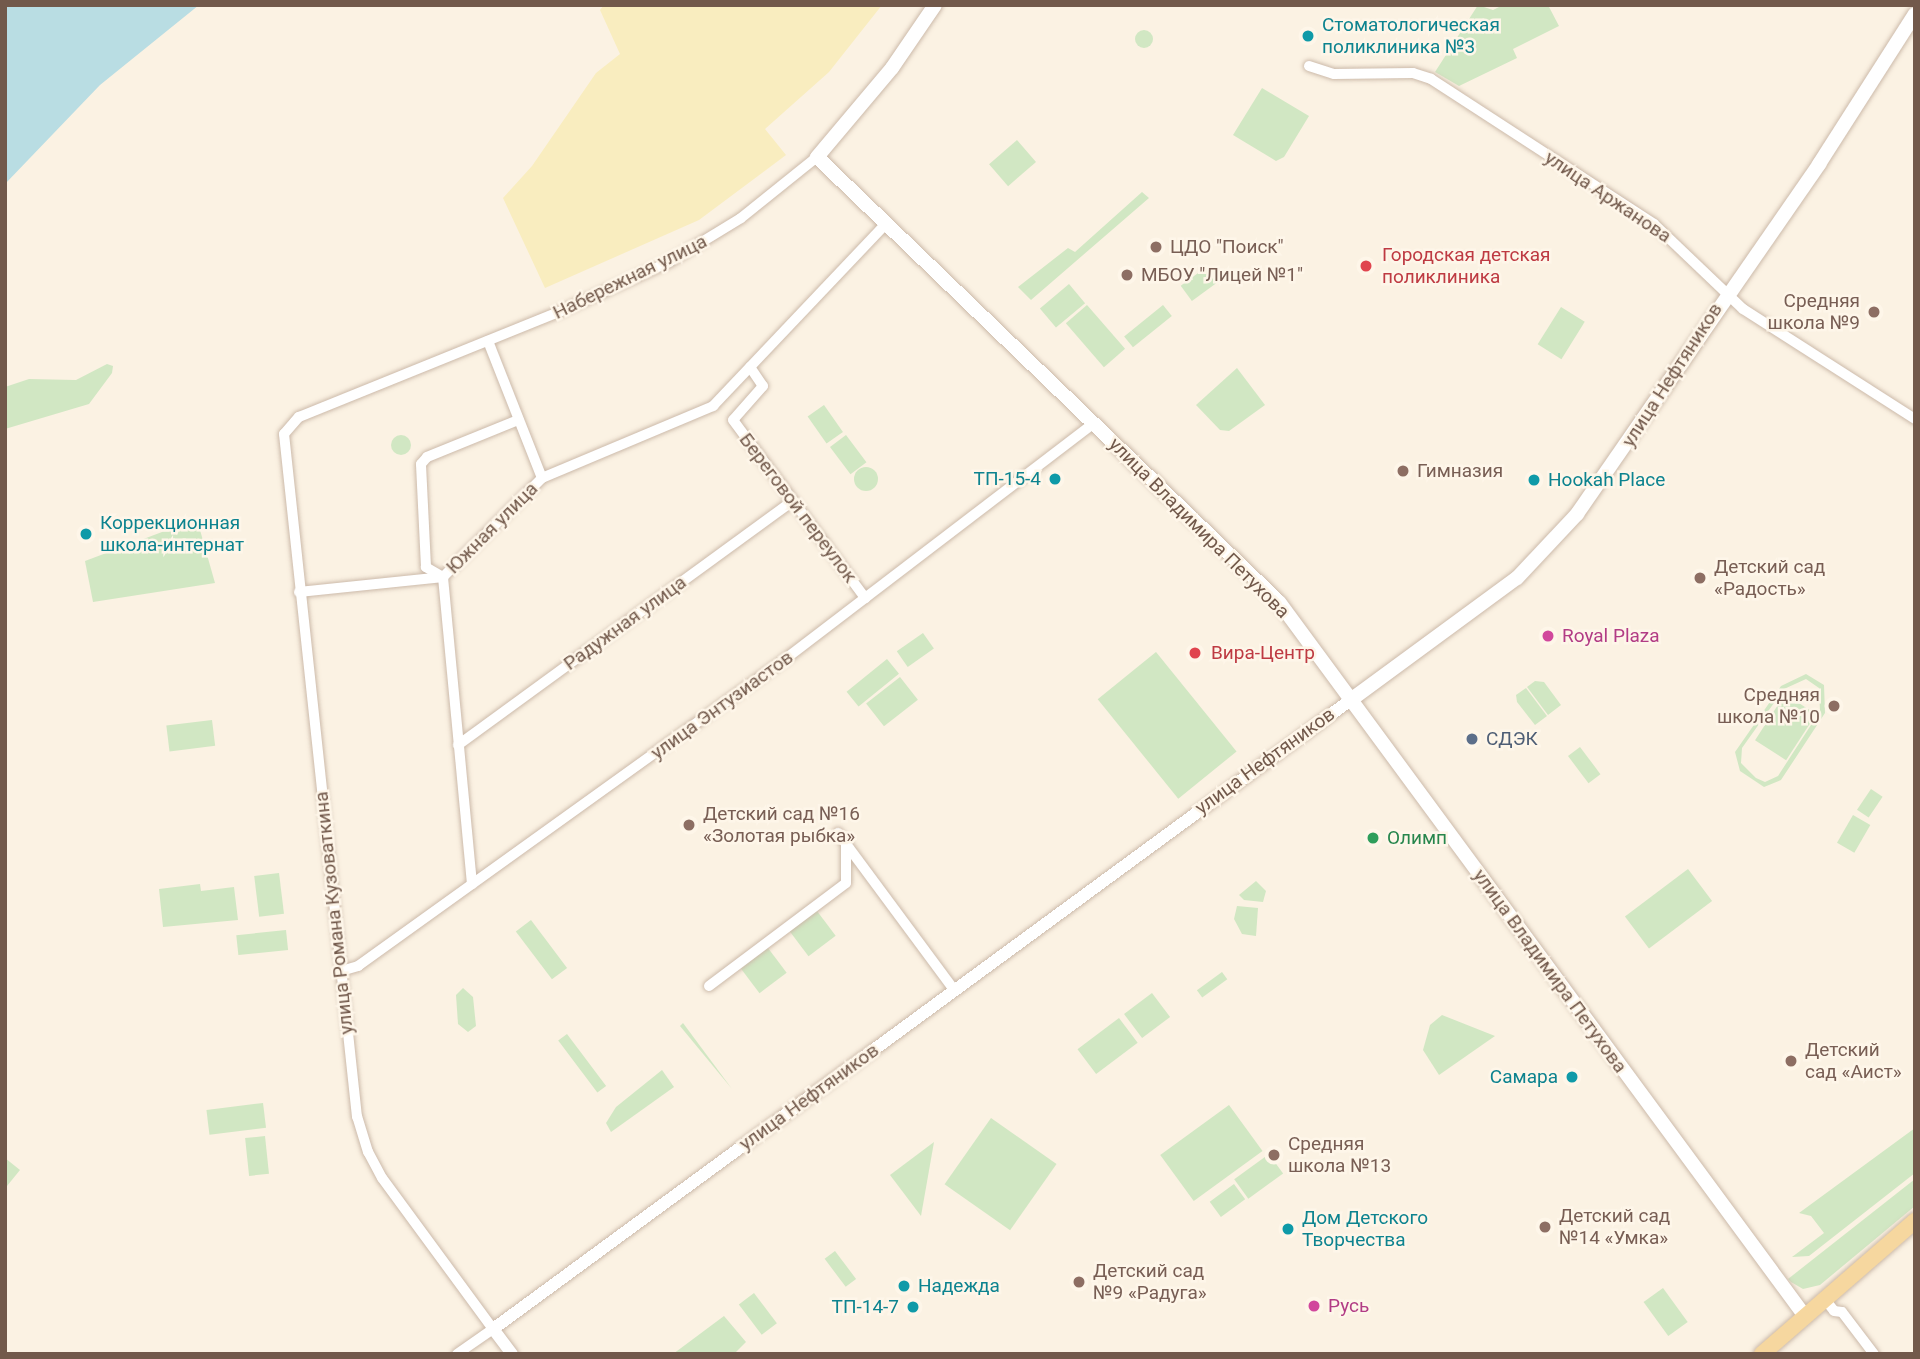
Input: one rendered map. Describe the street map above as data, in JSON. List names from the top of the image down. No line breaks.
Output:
{"streets":{"main road":["Набережная улица","улица Нефтяников","улица Владимира Петухова"],"street":["улица Аржанова","Береговой переулок","Южная улица","Радужная улица","улица Энтузиастов","улица Романа Кузоваткина"]},"crossings":[["улица Аржанова","улица Нефтяников"],["Набережная улица","улица Владимира Петухова"],["Набережная улица","улица Романа Кузоваткина"],["улица Нефтяников","улица Владимира Петухова"],["улица Нефтяников","улица Романа Кузоваткина"],["Береговой переулок","Южная улица"],["Береговой переулок","Радужная улица"],["Береговой переулок","улица Энтузиастов"],["Южная улица","улица Владимира Петухова"],["Южная улица","Радужная улица"],["Южная улица","улица Энтузиастов"],["улица Владимира Петухова","улица Энтузиастов"],["улица Энтузиастов","улица Романа Кузоваткина"]],"places":["Стоматологическая поликлиника №3","ЦДО \"Поиск\"","Городская детская поликлиника","МБОУ \"Лицей №1\"","Средняя школа №9","Гимназия","ТП-15-4","Hookah Place","Коррекционная школа-интернат","Детский сад «Радость»","Royal Plaza","Вира-Центр","Средняя школа №10","СДЭК","Детский сад №16 «Золотая рыбка»","Олимп","Детский сад «Аист»","Самара","Средняя школа №13","Детский сад №14 «Умка»","Дом Детского Творчества","Детский сад №9 «Радуга»","Надежда","Русь","ТП-14-7"]}
